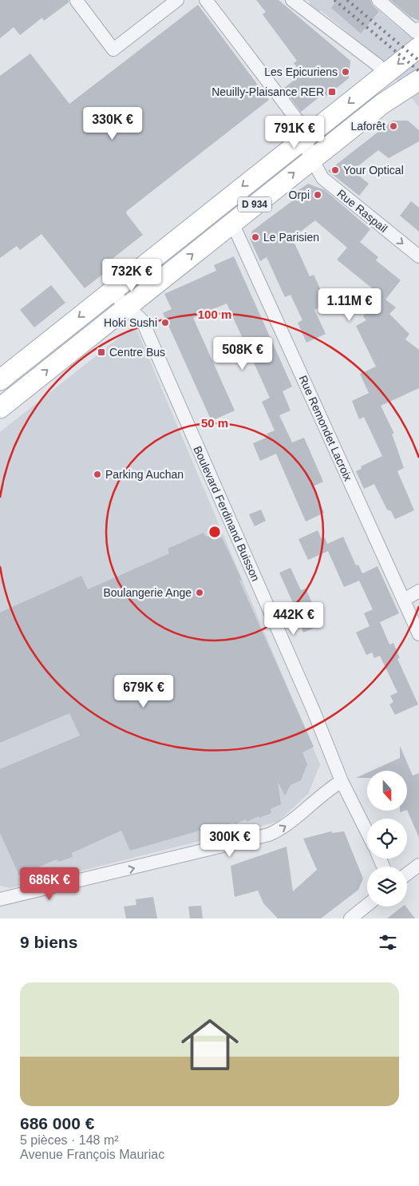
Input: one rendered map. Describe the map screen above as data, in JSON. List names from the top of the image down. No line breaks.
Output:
{"streets":{"main road":["D 934"],"street":["Rue Raspail","Rue Remondet Lacroix","Boulevard Ferdinand Buisson"]},"crossings":[["D 934","Rue Raspail"],["D 934","Rue Remondet Lacroix"],["D 934","Boulevard Ferdinand Buisson"]],"one_way":["Rue Raspail"],"places":{"other":["Les Epicuriens","Laforêt","Your Optical","Orpi","Le Parisien","Hoki Sushi","Parking Auchan","Boulangerie Ange"],"transit":["Neuilly-Plaisance RER","Centre Bus"]},"north":"bottom","page":{"price":["330K €","791K €","732K €","1.11M €","508K €","442K €","679K €","300K €","686K €"],"heading":"9 biens","list":[{"name":"686 000 €","note":"5 pièces · 148 m² · Avenue François Mauriac"}]},"rings":["100 m","50 m"]}
